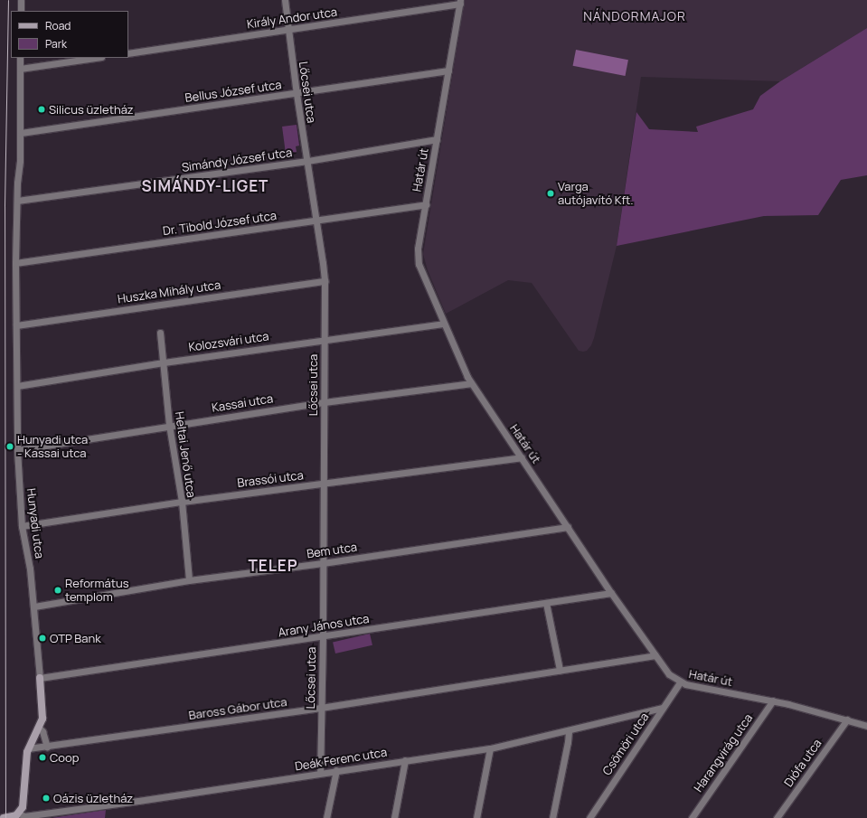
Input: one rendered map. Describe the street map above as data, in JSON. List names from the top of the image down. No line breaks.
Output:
{"streets":{"street":["Király Andor utca","Bellus József utca","Lőcsei utca","Simándy József utca","Határ út","Dr. Tibold József utca","Huszka Mihály utca","Kolozsvári utca","Kassai utca","Heltai Jenő utca","Brassói utca","Hunyadi utca","Bem utca","Arany János utca","Baross Gábor utca","Csömöri utca","Harangvirág utca","Deák Ferenc utca","Diófa utca"]},"crossings":[["Király Andor utca","Lőcsei utca"],["Király Andor utca","Határ út"],["Bellus József utca","Lőcsei utca"],["Bellus József utca","Határ út"],["Bellus József utca","Hunyadi utca"],["Lőcsei utca","Simándy József utca"],["Lőcsei utca","Dr. Tibold József utca"],["Lőcsei utca","Huszka Mihály utca"],["Lőcsei utca","Kolozsvári utca"],["Lőcsei utca","Kassai utca"],["Lőcsei utca","Brassói utca"],["Lőcsei utca","Bem utca"],["Lőcsei utca","Arany János utca"],["Lőcsei utca","Baross Gábor utca"],["Lőcsei utca","Deák Ferenc utca"],["Simándy József utca","Határ út"],["Simándy József utca","Hunyadi utca"],["Határ út","Dr. Tibold József utca"],["Határ út","Kolozsvári utca"],["Határ út","Kassai utca"],["Határ út","Brassói utca"],["Határ út","Bem utca"],["Határ út","Arany János utca"],["Határ út","Baross Gábor utca"],["Határ út","Csömöri utca"],["Határ út","Harangvirág utca"],["Határ út","Diófa utca"],["Dr. Tibold József utca","Hunyadi utca"],["Huszka Mihály utca","Hunyadi utca"],["Kolozsvári utca","Heltai Jenő utca"],["Kolozsvári utca","Hunyadi utca"],["Kassai utca","Heltai Jenő utca"],["Kassai utca","Hunyadi utca"],["Heltai Jenő utca","Brassói utca"],["Heltai Jenő utca","Bem utca"],["Brassói utca","Hunyadi utca"],["Hunyadi utca","Bem utca"],["Hunyadi utca","Arany János utca"],["Hunyadi utca","Baross Gábor utca"],["Hunyadi utca","Deák Ferenc utca"],["Csömöri utca","Deák Ferenc utca"]],"districts":["NÁNDORMAJOR","SIMÁNDY-LIGET","TELEP"],"places":["Silicus üzletház","Varga autójavító Kft.","Hunyadi utca - Kassai utca","Református templom","OTP Bank","Coop","Oázis üzletház"],"legend":["Road","Park"]}
